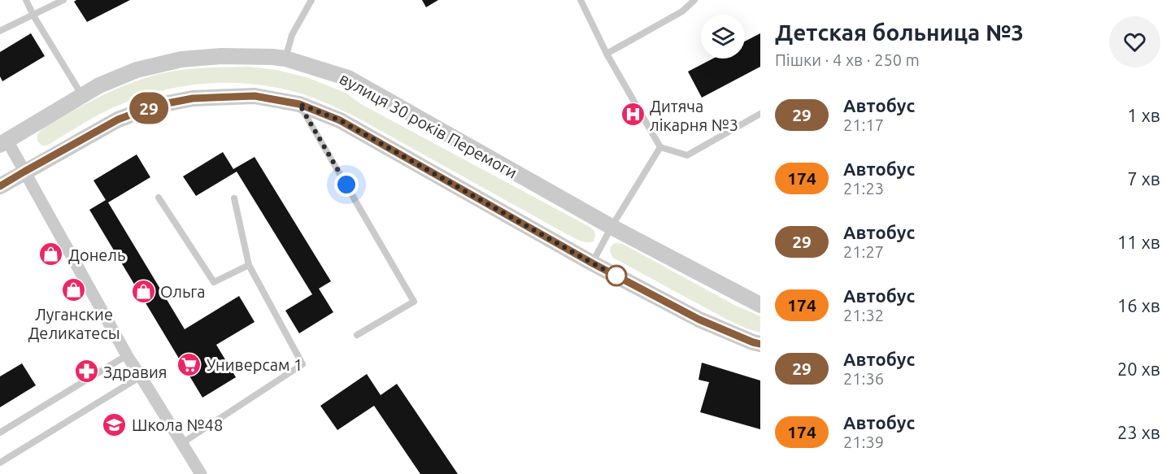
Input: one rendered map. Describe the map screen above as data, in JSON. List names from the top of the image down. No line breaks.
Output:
{"streets":{"street":["вулиця 30 років Перемоги"]},"places":{"hospital":["Дитяча лікарня №3"],"shop":["Донель","Луганские Деликатесы","Ольга"],"supermarket":["Универсам 1"],"pharmacy":["Здравия"],"school or university":["Школа №48"]},"lines":["bus line 29"],"page":{"on_map":"29","heading":["Детская больница №3","Пішки · 4 хв · 250 m"],"list":[{"mark":"29","name":"Автобус","note":"21:17","value":"1 хв"},{"mark":"174","name":"Автобус","note":"21:23","value":"7 хв"},{"mark":"29","name":"Автобус","note":"21:27","value":"11 хв"},{"mark":"174","name":"Автобус","note":"21:32","value":"16 хв"},{"mark":"29","name":"Автобус","note":"21:36","value":"20 хв"},{"mark":"174","name":"Автобус","note":"21:39","value":"23 хв"}]}}
